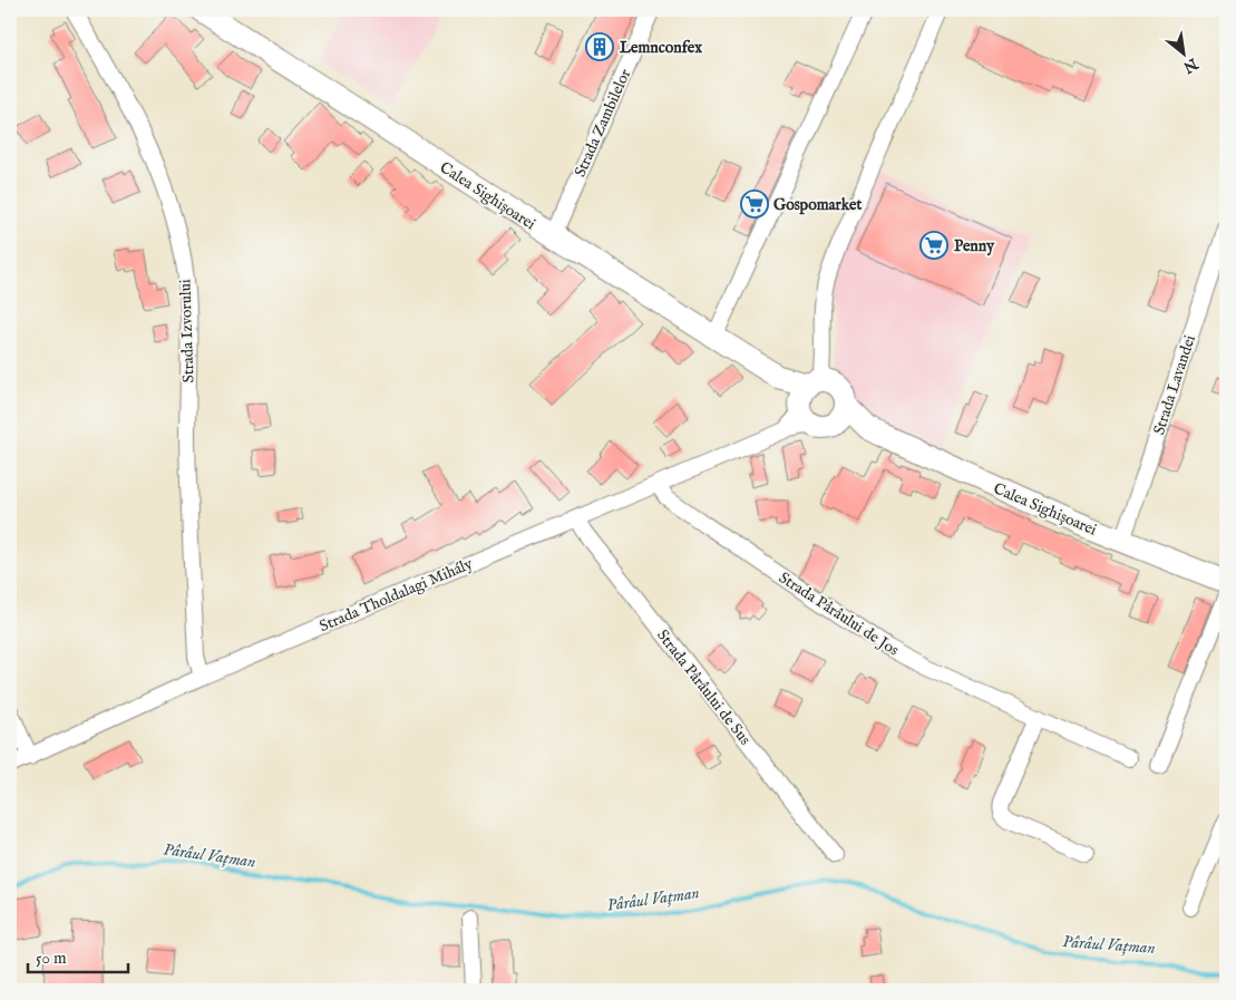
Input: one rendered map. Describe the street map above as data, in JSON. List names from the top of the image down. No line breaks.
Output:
{"streets":{"highway":["Calea Sighișoarei"],"street":["Strada Zambilelor","Strada Izvorului","Strada Lavandei","Strada Tholdalagi Mihály","Strada Pârâului de Jos","Strada Pârâului de Sus"]},"crossings":[["Strada Zambilelor","Calea Sighișoarei"],["Calea Sighișoarei","Strada Lavandei"],["Calea Sighișoarei","Strada Tholdalagi Mihály"],["Strada Izvorului","Strada Tholdalagi Mihály"],["Strada Tholdalagi Mihály","Strada Pârâului de Jos"],["Strada Tholdalagi Mihály","Strada Pârâului de Sus"]],"water":["Pârâul Vațman"],"places":{"building":["Lemnconfex"],"supermarket":["Gospomarket","Penny"]},"scale_bar":"50 m","north":"bottom right"}
